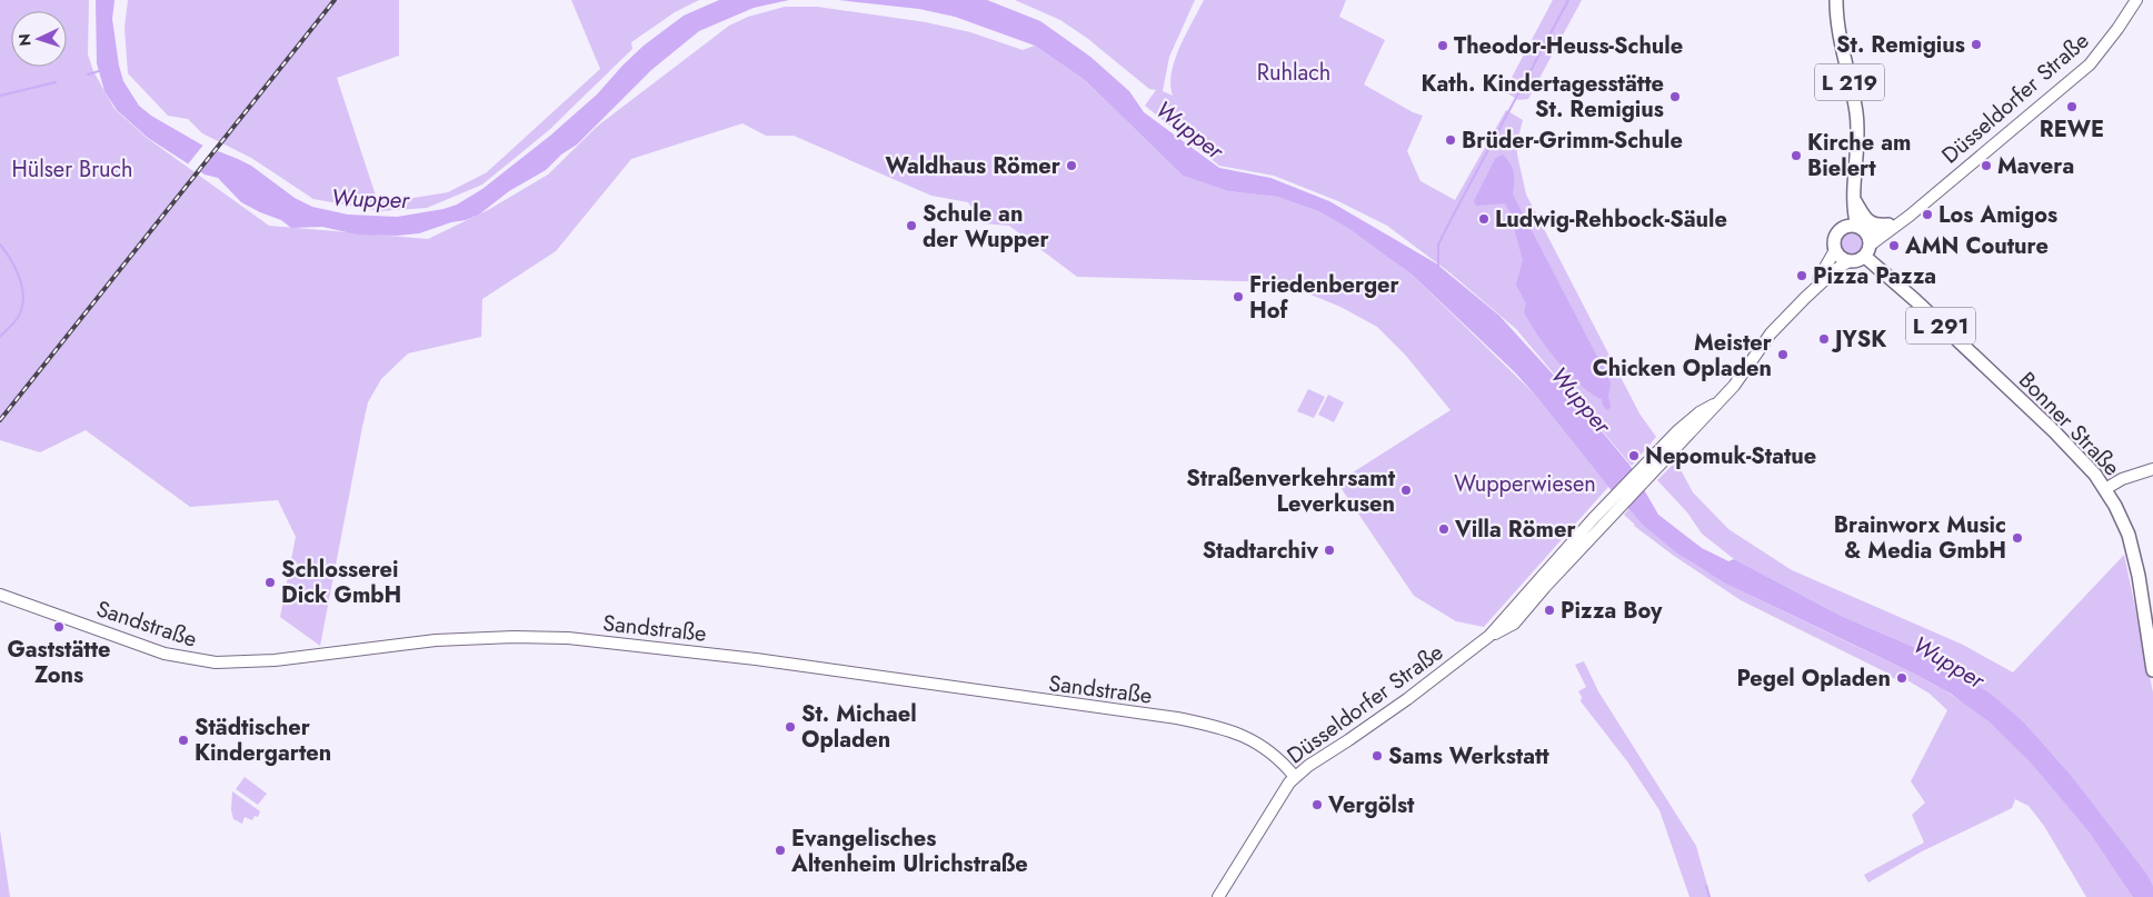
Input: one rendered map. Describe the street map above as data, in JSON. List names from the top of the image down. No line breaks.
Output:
{"streets":{"main road":["L 219","L 291","Bonner Straße"],"street":["Düsseldorfer Straße","Sandstraße"]},"crossings":[["L 219","Düsseldorfer Straße"],["L 219","Bonner Straße"],["Düsseldorfer Straße","Bonner Straße"],["Düsseldorfer Straße","Sandstraße"]],"water":["Wupper"],"parks":["Ruhlach","Hülser Bruch","Wupperwiesen"],"places":["St. Remigius","Theodor-Heuss-Schule","Kath. Kindertagesstätte St. Remigius","REWE","Brüder-Grimm-Schule","Kirche am Bielert","Waldhaus Römer","Mavera","Los Amigos","Ludwig-Rehbock-Säule","Schule an der Wupper","AMN Couture","Pizza Pazza","Friedenberger Hof","JYSK","Meister Chicken Opladen","Nepomuk-Statue","Straßenverkehrsamt Leverkusen","Villa Römer","Brainworx Music & Media GmbH","Stadtarchiv","Schlosserei Dick GmbH","Pizza Boy","Gaststätte Zons","Pegel Opladen","St. Michael Opladen","Städtischer Kindergarten","Sams Werkstatt","Vergölst","Evangelisches Altenheim Ulrichstraße"],"north":"left"}
